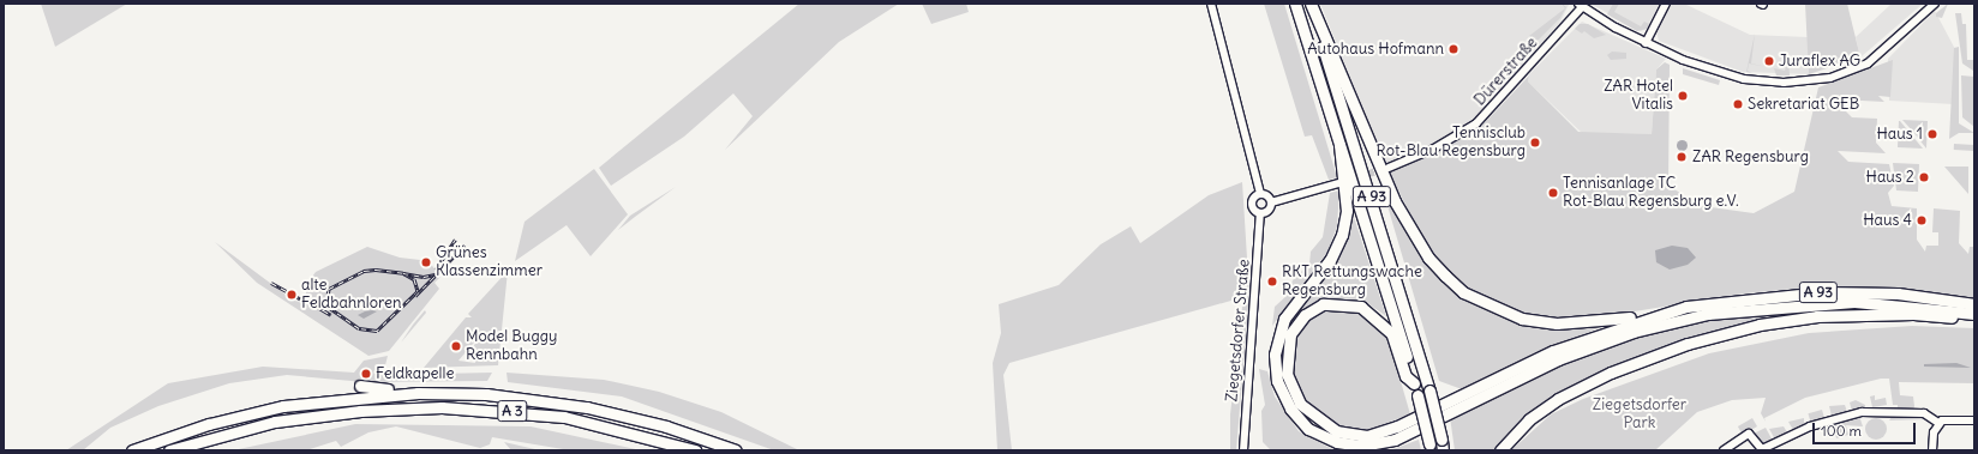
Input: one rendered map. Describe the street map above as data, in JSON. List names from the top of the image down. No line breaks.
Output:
{"streets":{"highway":["A 93","A 3"],"street":["Dürerstraße","Ziegetsdorfer Straße"]},"parks":["Ziegetsdorfer Park"],"places":["Autohaus Hofmann","Juraflex AG","ZAR Hotel Vitalis","Sekretariat GEB","Haus 1","Tennisclub Rot-Blau Regensburg","ZAR Regensburg","Haus 2","Tennisanlage TC Rot-Blau Regensburg e.V.","Haus 4","Grünes Klassenzimmer","RKT Rettungswache Regensburg","alte Feldbahnloren","Model Buggy Rennbahn","Feldkapelle"],"scale_bar":"100 m"}
